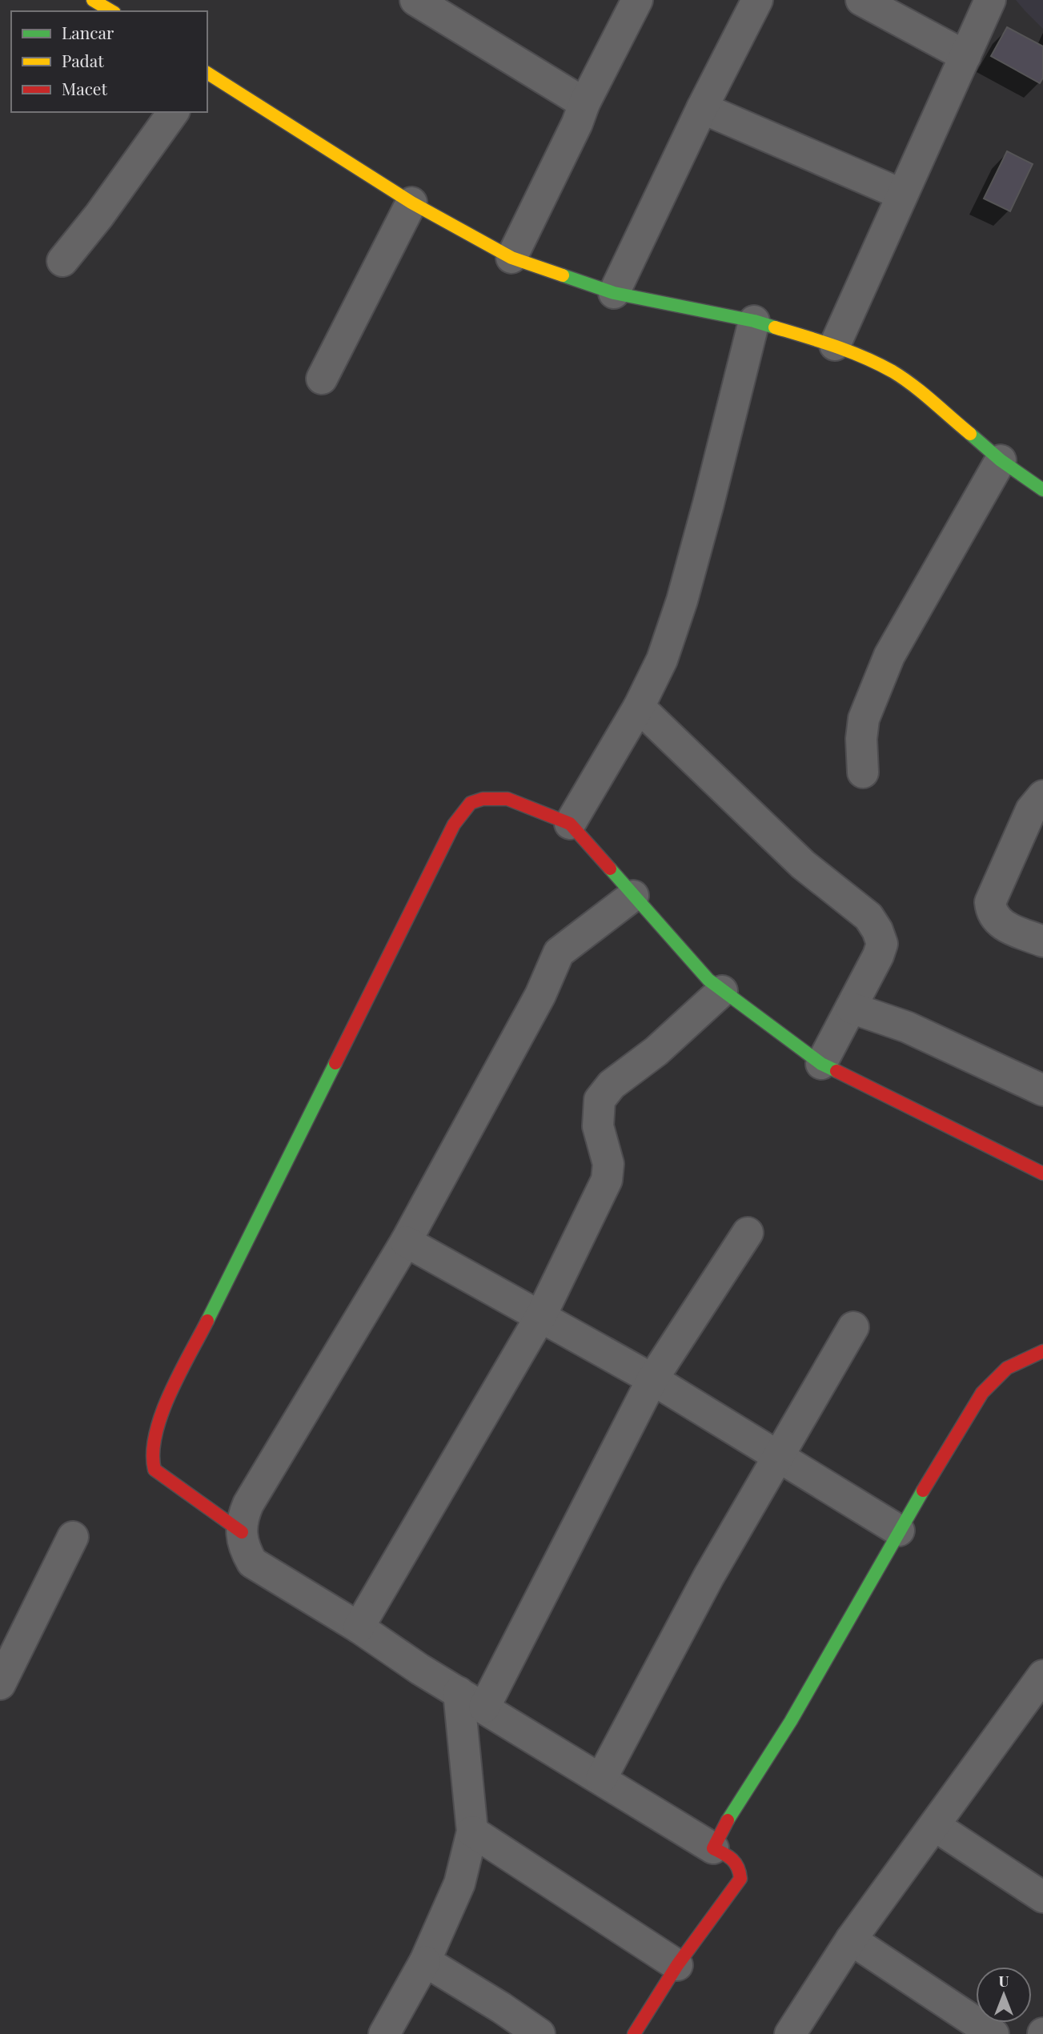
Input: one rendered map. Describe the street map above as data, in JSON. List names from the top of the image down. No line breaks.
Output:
{"legend":["Lancar","Padat","Macet"],"north":"top"}
